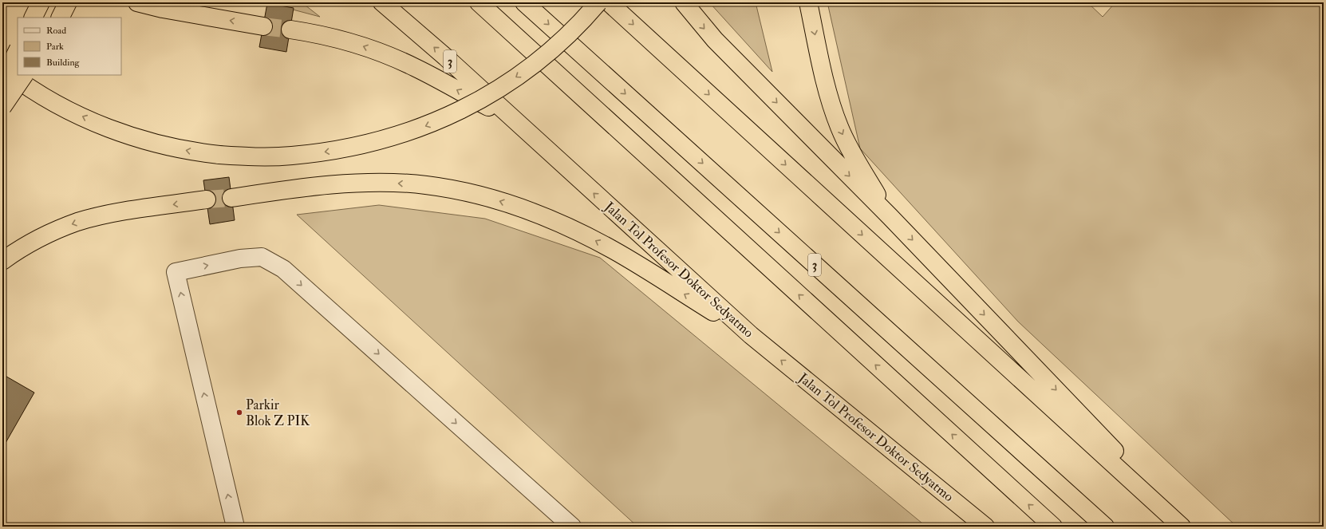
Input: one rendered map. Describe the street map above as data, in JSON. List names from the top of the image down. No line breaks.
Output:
{"streets":{"highway":["3","Jalan Tol Profesor Doktor Sedyatmo"]},"places":["Parkir Blok Z PIK"],"legend":["Road","Park","Building"]}
